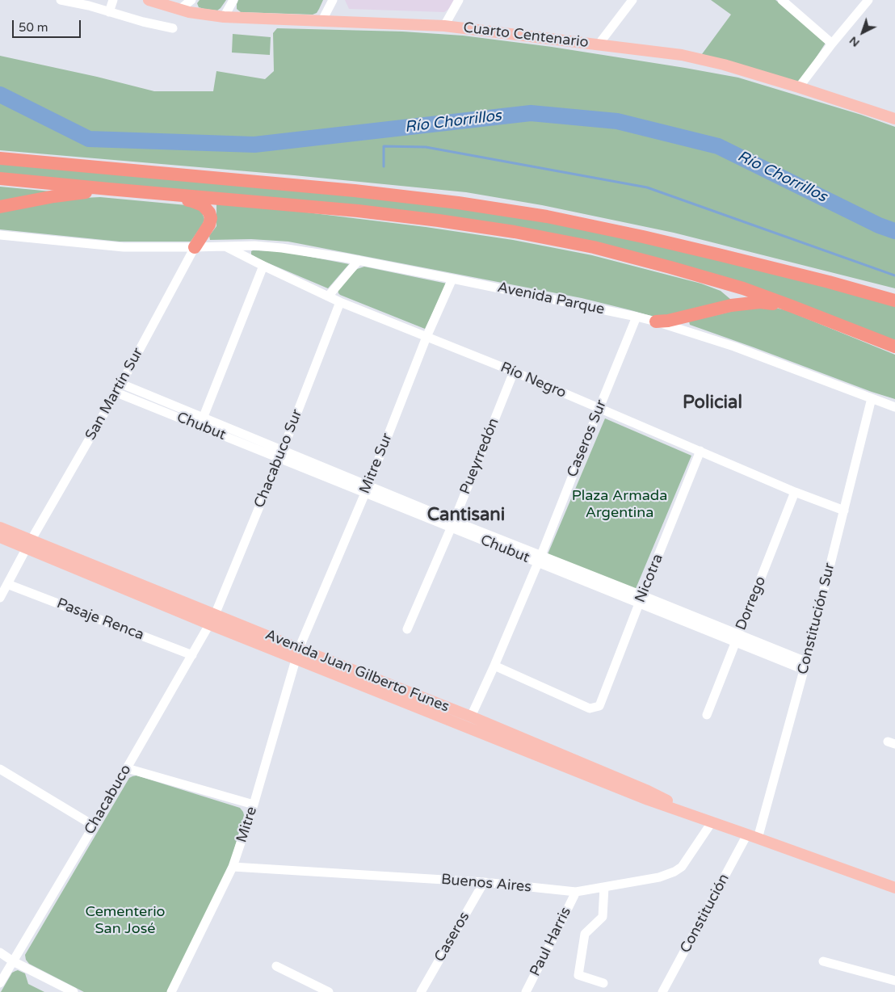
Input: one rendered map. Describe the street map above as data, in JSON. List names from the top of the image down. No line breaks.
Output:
{"streets":{"main road":["Cuarto Centenario","Avenida Juan Gilberto Funes"],"street":["Avenida Parque","Río Negro","San Martín Sur","Chubut","Caseros Sur","Pueyrredón","Chacabuco Sur","Mitre Sur","Nicotra","Dorrego","Constitución Sur","Pasaje Renca","Chacabuco","Mitre","Buenos Aires","Constitución","Caseros","Paul Harris"]},"crossings":[["Avenida Parque","Río Negro"],["Avenida Parque","San Martín Sur"],["Avenida Parque","Caseros Sur"],["Avenida Parque","Mitre Sur"],["Avenida Parque","Constitución Sur"],["Río Negro","Caseros Sur"],["Río Negro","Pueyrredón"],["Río Negro","Chacabuco Sur"],["Río Negro","Mitre Sur"],["Río Negro","Nicotra"],["Río Negro","Dorrego"],["Río Negro","Constitución Sur"],["San Martín Sur","Chubut"],["San Martín Sur","Pasaje Renca"],["San Martín Sur","Avenida Juan Gilberto Funes"],["Chubut","Caseros Sur"],["Chubut","Pueyrredón"],["Chubut","Chacabuco Sur"],["Chubut","Mitre Sur"],["Chubut","Nicotra"],["Chubut","Dorrego"],["Chubut","Constitución Sur"],["Caseros Sur","Nicotra"],["Caseros Sur","Avenida Juan Gilberto Funes"],["Chacabuco Sur","Avenida Juan Gilberto Funes"],["Chacabuco Sur","Chacabuco"],["Mitre Sur","Avenida Juan Gilberto Funes"],["Mitre Sur","Mitre"],["Constitución Sur","Avenida Juan Gilberto Funes"],["Constitución Sur","Constitución"],["Pasaje Renca","Chacabuco"],["Avenida Juan Gilberto Funes","Chacabuco"],["Avenida Juan Gilberto Funes","Mitre"],["Avenida Juan Gilberto Funes","Buenos Aires"],["Avenida Juan Gilberto Funes","Constitución"],["Mitre","Buenos Aires"],["Buenos Aires","Caseros"],["Buenos Aires","Paul Harris"]],"districts":["Policial","Cantisani"],"water":["Río Chorrillos"],"parks":["Plaza Armada Argentina","Cementerio San José"],"scale_bar":"50 m","north":"bottom left"}
